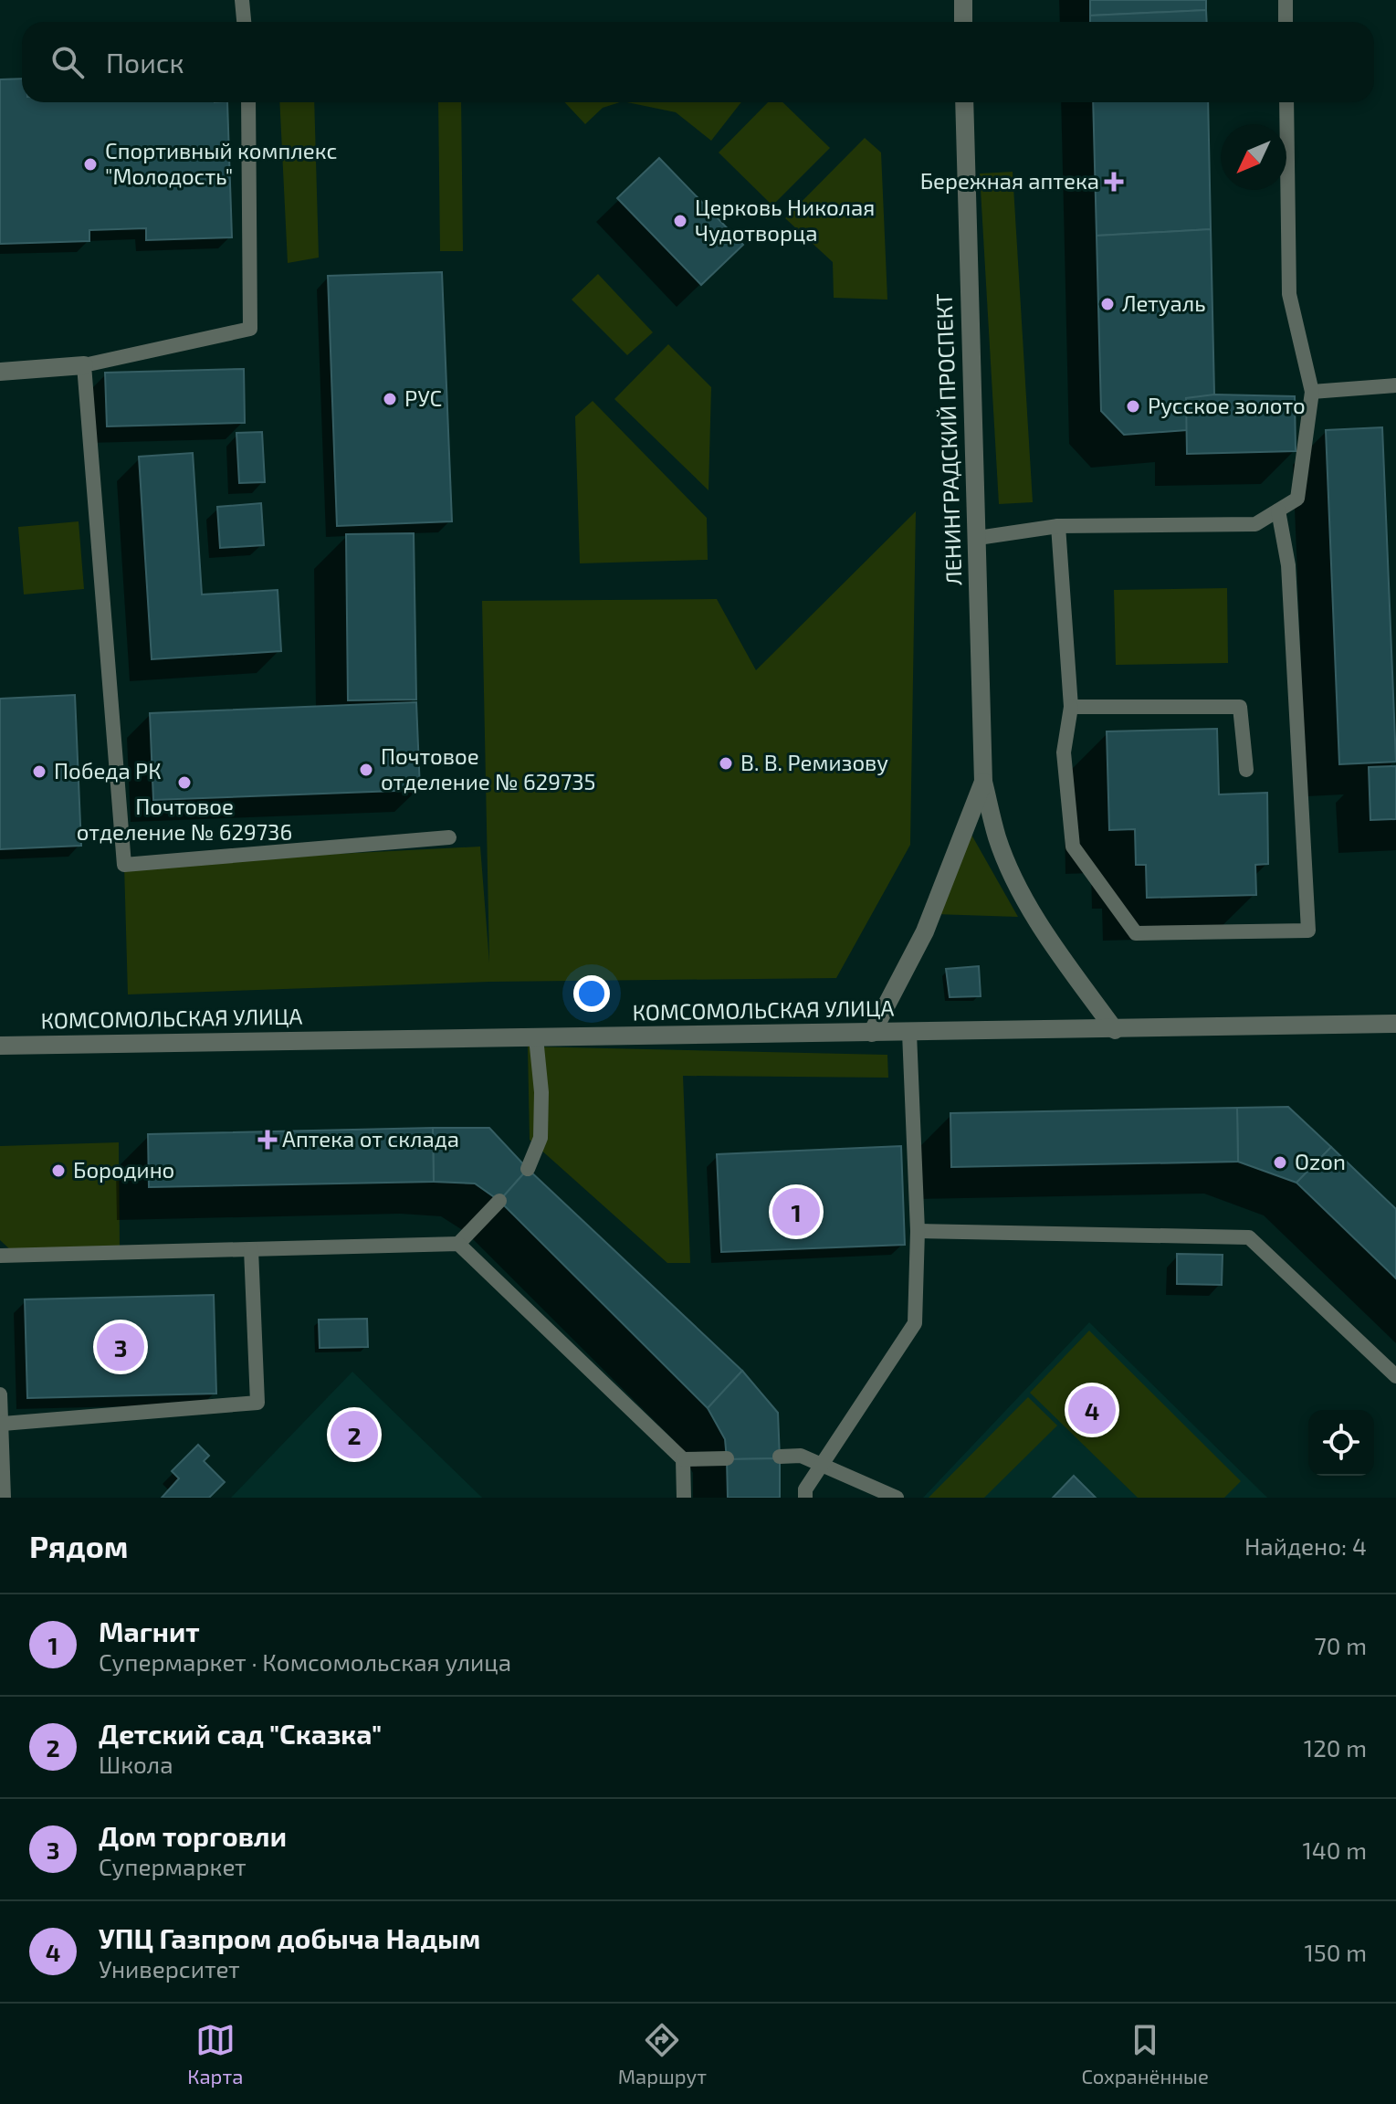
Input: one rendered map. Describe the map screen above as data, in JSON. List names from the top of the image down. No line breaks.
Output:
{"streets":{"street":["ЛЕНИНГРАДСКИЙ ПРОСПЕКТ","КОМСОМОЛЬСКАЯ УЛИЦА"]},"places":{"other":["Спортивный комплекс \"Молодость\"","Церковь Николая Чудотворца","Летуаль","РУС","Русское золото","В. В. Ремизову","Почтовое отделение № 629735","Победа РК","Почтовое отделение № 629736","Ozon","Бородино"],"health":["Бережная аптека","Аптека от склада"]},"north":"bottom left","page":{"search":"Поиск","pins":["1","3","4","2"],"heading":["Рядом","Найдено: 4"],"list":[{"mark":"1","name":"Магнит","note":"Супермаркет · Комсомольская улица","value":"70 m"},{"mark":"2","name":"Детский сад \"Сказка\"","note":"Школа","value":"120 m"},{"mark":"3","name":"Дом торговли","note":"Супермаркет","value":"140 m"},{"mark":"4","name":"УПЦ Газпром добыча Надым","note":"Университет","value":"150 m"}],"nav":["Карта","Маршрут","Сохранённые"]}}
